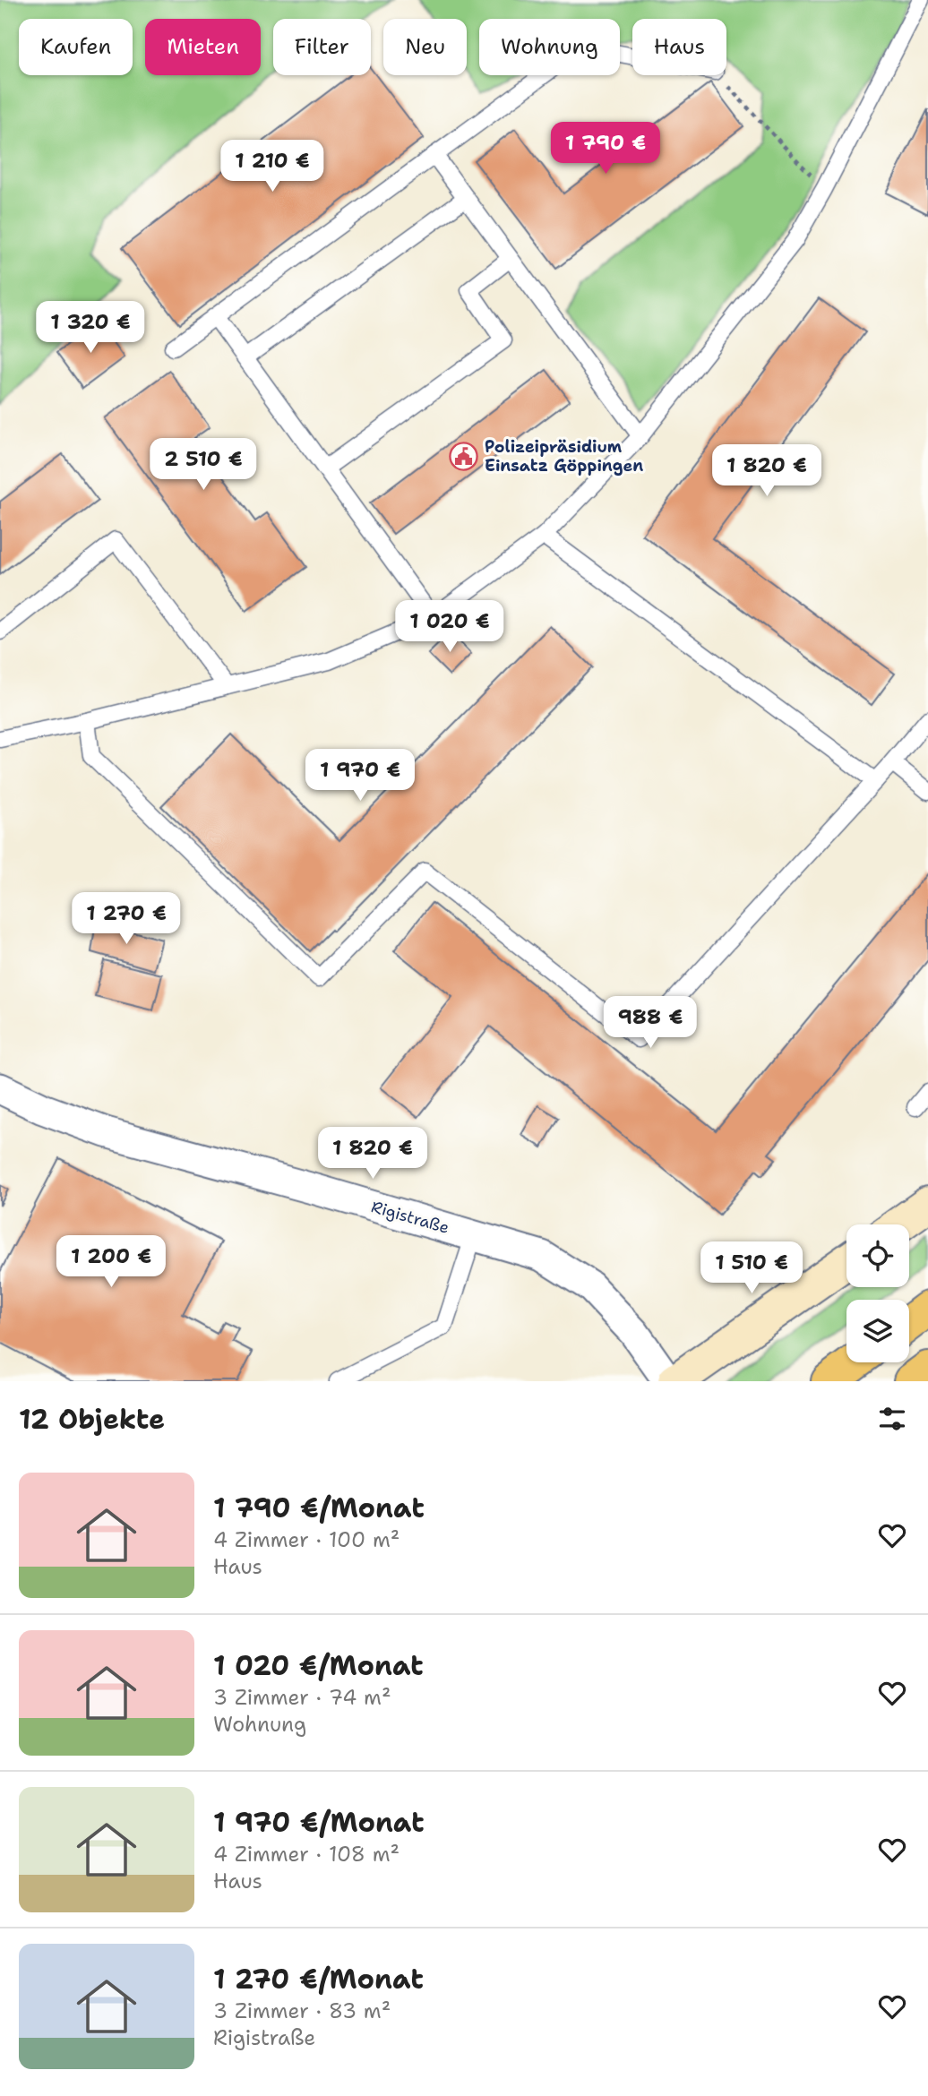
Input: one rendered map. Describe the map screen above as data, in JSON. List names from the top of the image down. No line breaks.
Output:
{"streets":{"street":["Rigistraße"]},"places":{"public building":["Polizeipräsidium Einsatz Göppingen"]},"page":{"chip":["Kaufen","Mieten","Filter","Neu","Wohnung","Haus"],"price":["1 790 €","1 210 €","1 320 €","2 510 €","1 820 €","1 020 €","1 970 €","1 270 €","988 €","1 820 €","1 200 €","1 510 €"],"heading":"12 Objekte","list":[{"name":"1 790 €/Monat","note":"4 Zimmer · 100 m² · Haus"},{"name":"1 020 €/Monat","note":"3 Zimmer · 74 m² · Wohnung"},{"name":"1 970 €/Monat","note":"4 Zimmer · 108 m² · Haus"},{"name":"1 270 €/Monat","note":"3 Zimmer · 83 m² · Rigistraße"}]}}
